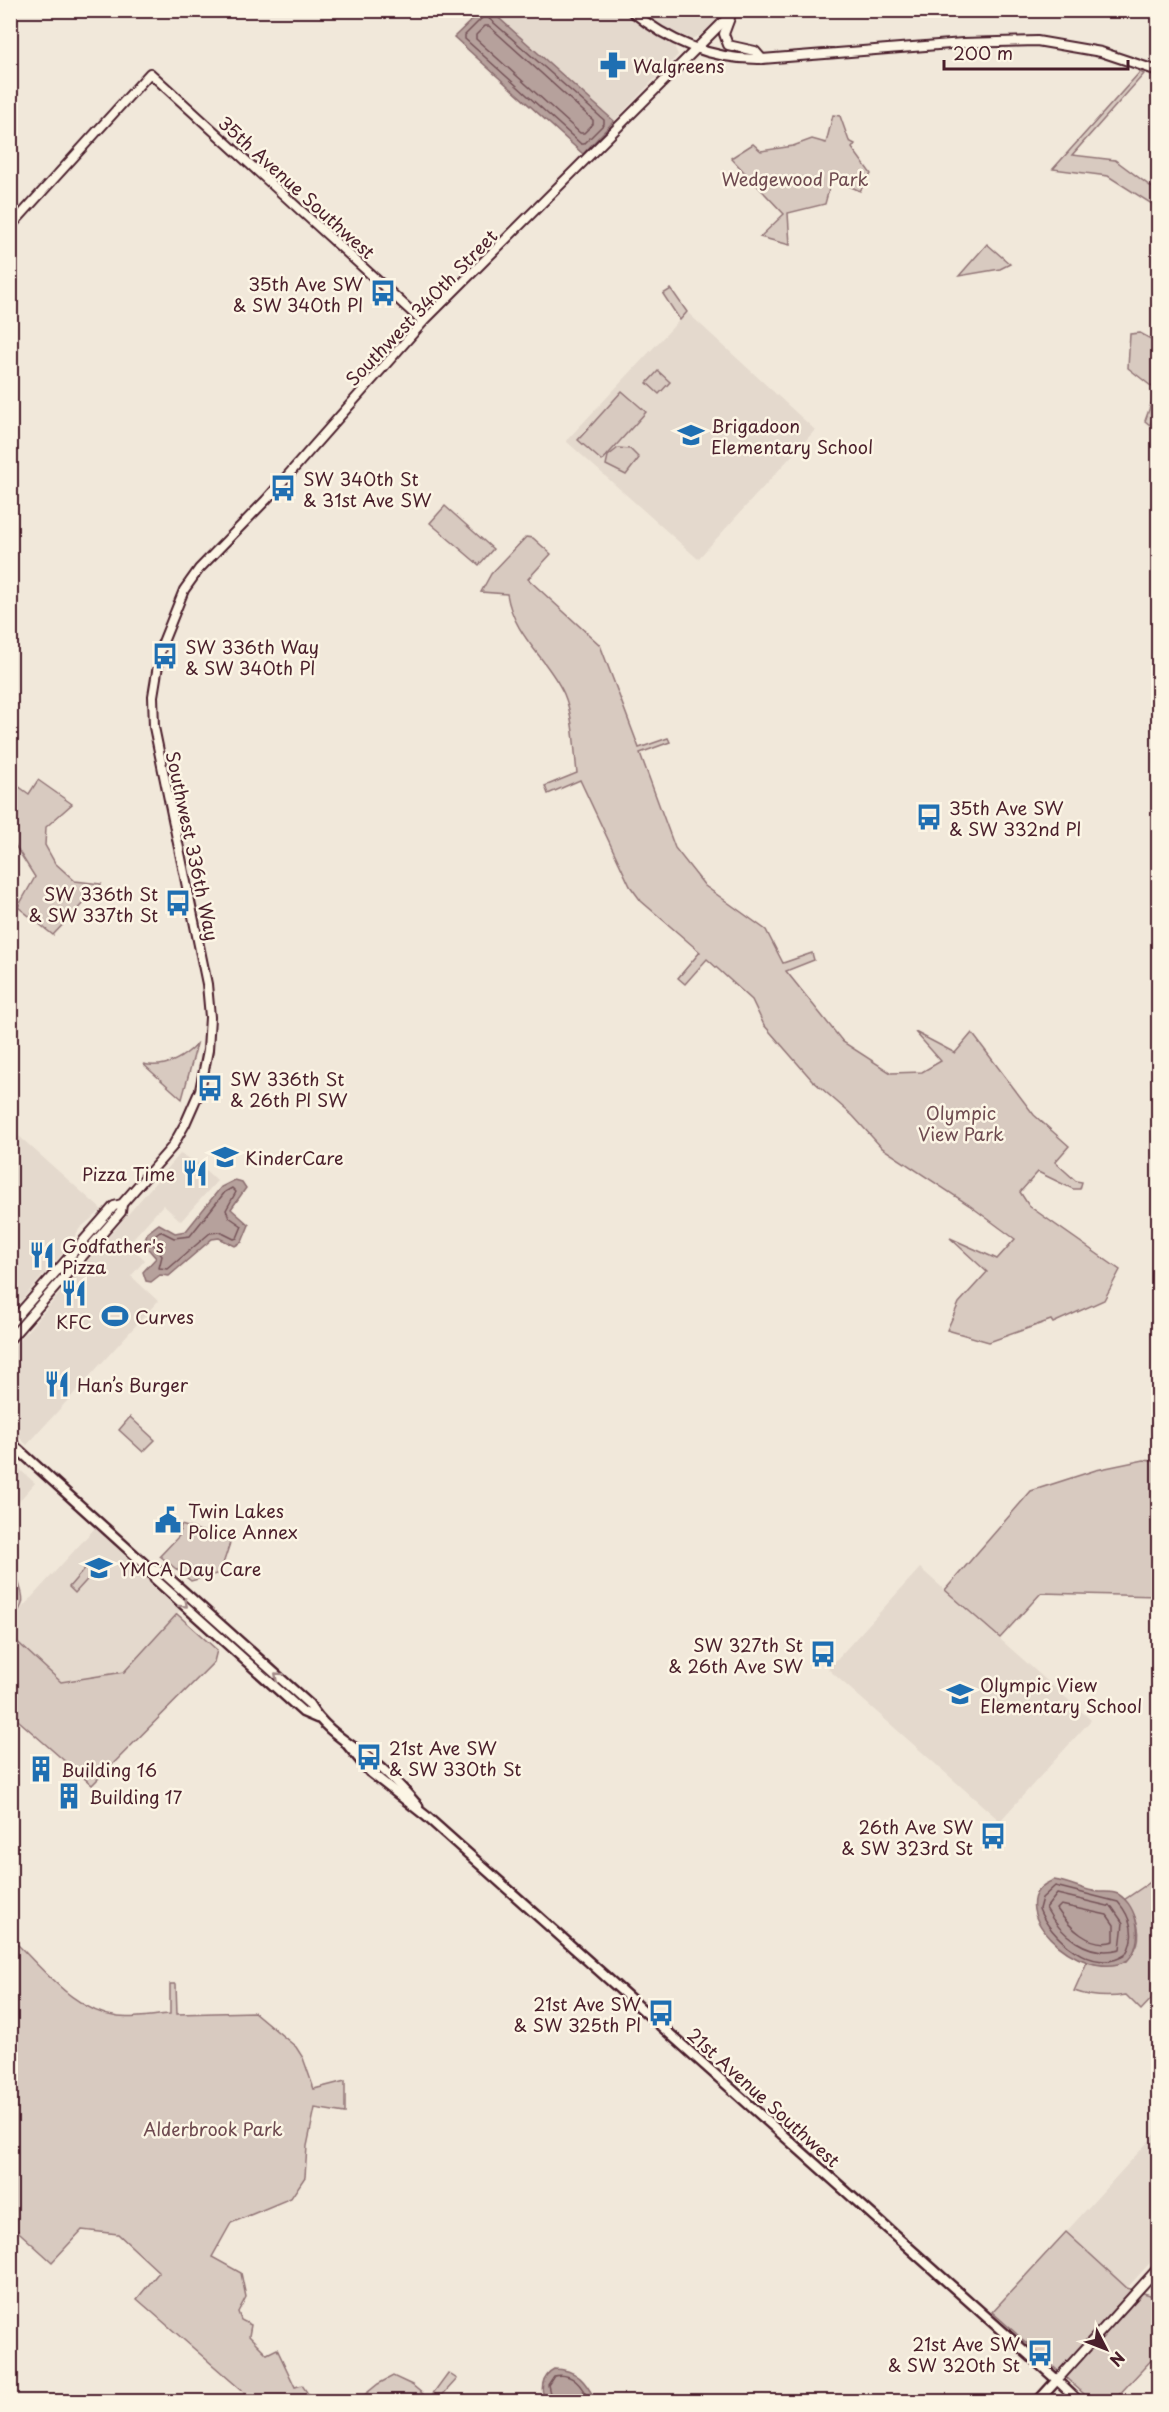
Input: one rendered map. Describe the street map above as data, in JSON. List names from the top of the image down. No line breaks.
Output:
{"streets":{"main road":["35th Avenue Southwest","Southwest 340th Street","Southwest 336th Way","21st Avenue Southwest"]},"crossings":[["35th Avenue Southwest","Southwest 340th Street"],["Southwest 340th Street","Southwest 336th Way"]],"parks":["Wedgewood Park","Olympic View Park","Alderbrook Park"],"places":{"pharmacy":["Walgreens"],"bus stop":["35th Ave SW & SW 340th Pl","SW 340th St & 31st Ave SW","SW 336th Way & SW 340th Pl","35th Ave SW & SW 332nd Pl","SW 336th St & SW 337th St","SW 336th St & 26th Pl SW","SW 327th St & 26th Ave SW","21st Ave SW & SW 330th St","26th Ave SW & SW 323rd St","21st Ave SW & SW 325th Pl","21st Ave SW & SW 320th St"],"school or university":["Brigadoon Elementary School","KinderCare","YMCA Day Care","Olympic View Elementary School"],"restaurant":["Pizza Time","Godfather's Pizza","KFC","Han’s Burger"],"sports":["Curves"],"public building":["Twin Lakes Police Annex"],"building":["Building 16","Building 17"]},"scale_bar":"200 m","north":"bottom right"}
